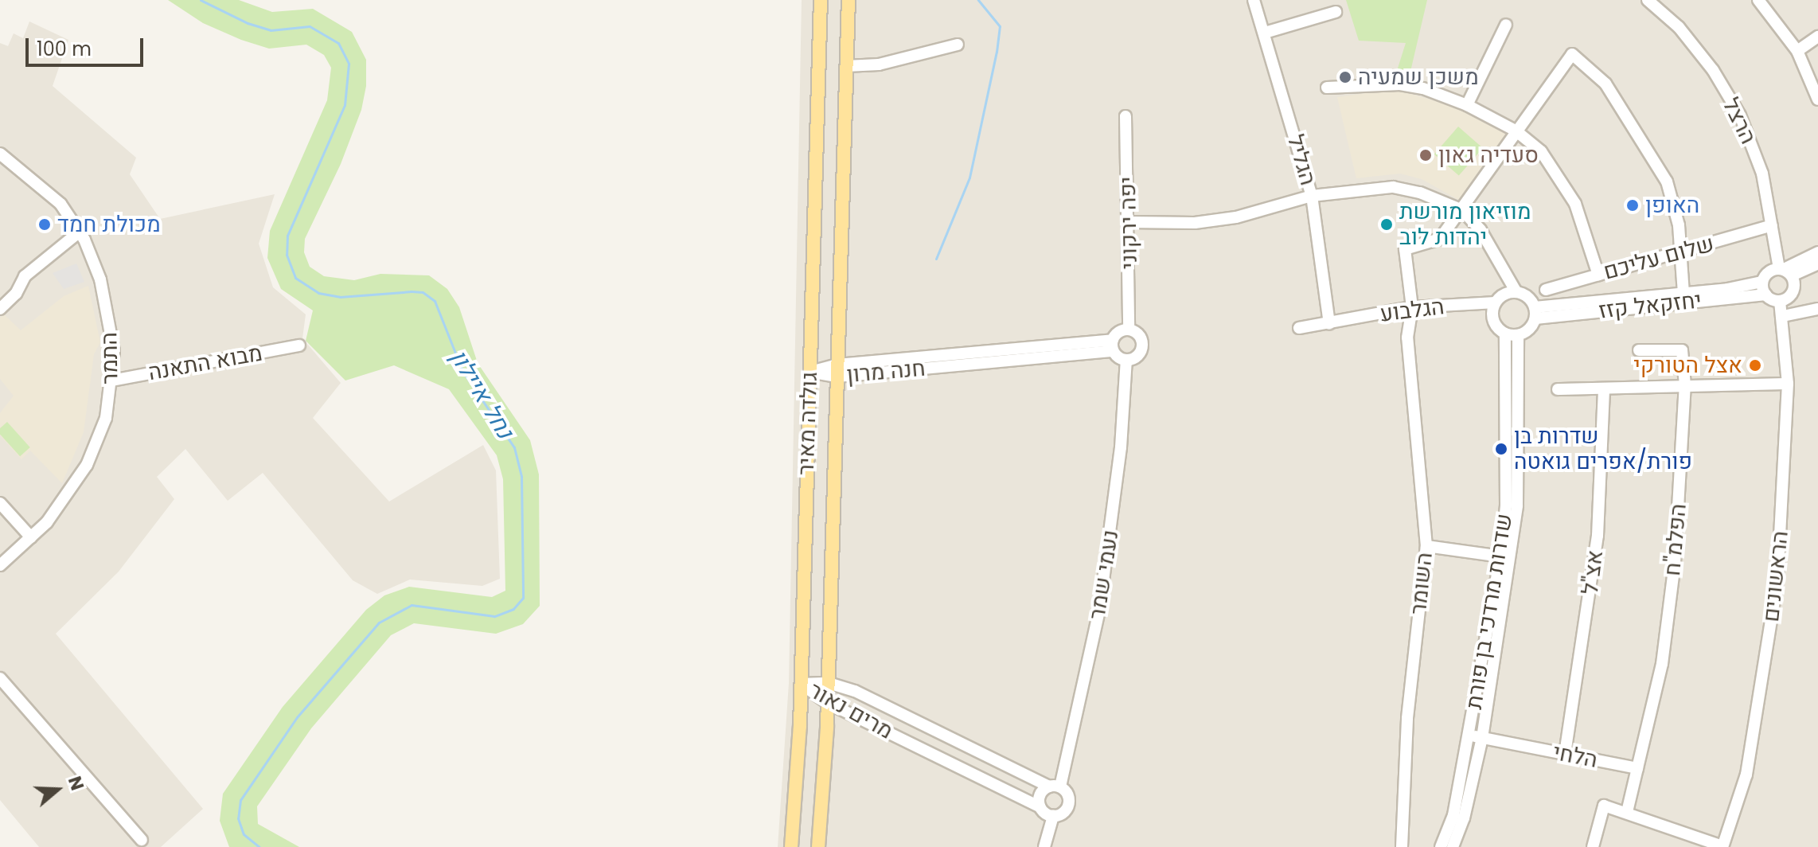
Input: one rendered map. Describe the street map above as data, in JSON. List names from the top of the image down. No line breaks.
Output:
{"streets":{"main road":["גולדה מאיר"],"street":["הרצל","הגליל","יפה ירקוני","שלום עליכם","יחזקאל קזז","הגלבוע","התמר","מבוא התאנה","חנה מרון","הפלמ\"ח","אצ\"ל","נעמי שמר","הראשונים","השומר","שדרות מרדכי בן פורת","מרים נאור","הלחי"]},"crossings":[["הרצל","שלום עליכם"],["הרצל","יחזקאל קזז"],["הרצל","הראשונים"],["הגליל","הגלבוע"],["יפה ירקוני","חנה מרון"],["יפה ירקוני","נעמי שמר"],["יחזקאל קזז","הגלבוע"],["יחזקאל קזז","הראשונים"],["יחזקאל קזז","שדרות מרדכי בן פורת"],["הגלבוע","השומר"],["הגלבוע","שדרות מרדכי בן פורת"],["התמר","מבוא התאנה"],["חנה מרון","גולדה מאיר"],["חנה מרון","נעמי שמר"],["גולדה מאיר","מרים נאור"],["הפלמ\"ח","הלחי"],["אצ\"ל","הלחי"],["נעמי שמר","מרים נאור"],["שדרות מרדכי בן פורת","הלחי"]],"water":["נחל איילון"],"places":["משכן שמעיה","סעדיה גאון","האופן","מכולת חמד","מוזיאון מורשת יהדות לוב","אצל הטורקי","שדרות בן פורת/אפרים גואטה"],"scale_bar":"100 m","north":"right"}
